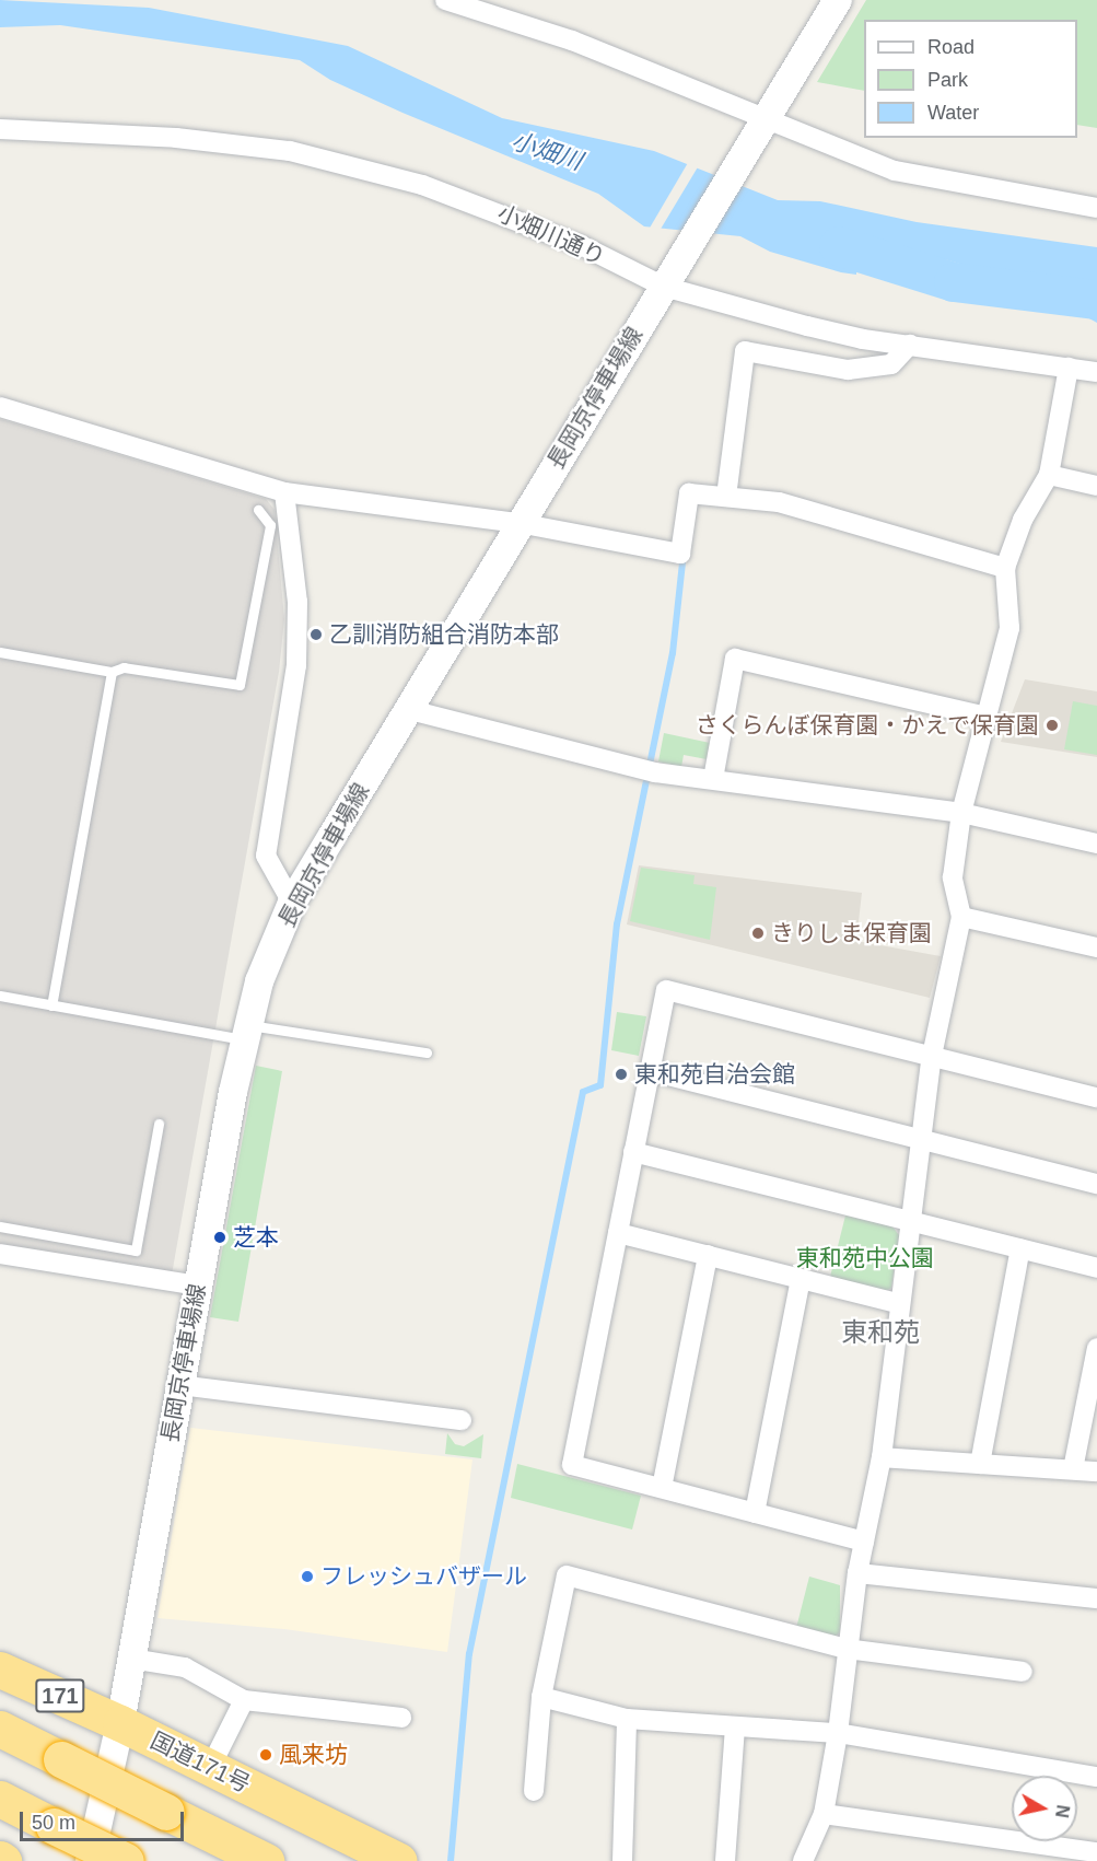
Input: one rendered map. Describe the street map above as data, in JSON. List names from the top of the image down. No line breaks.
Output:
{"streets":{"highway":["171","国道171号"],"main road":["長岡京停車場線"],"street":["小畑川通り"]},"crossings":[["小畑川通り","長岡京停車場線"],["長岡京停車場線","国道171号"]],"districts":["東和苑"],"water":["小畑川"],"parks":["東和苑中公園"],"places":["乙訓消防組合消防本部","さくらんぼ保育園・かえで保育園","きりしま保育園","東和苑自治会館","芝本","フレッシュバザール","風来坊"],"legend":["Road","Park","Water"],"scale_bar":"50 m","north":"right"}
